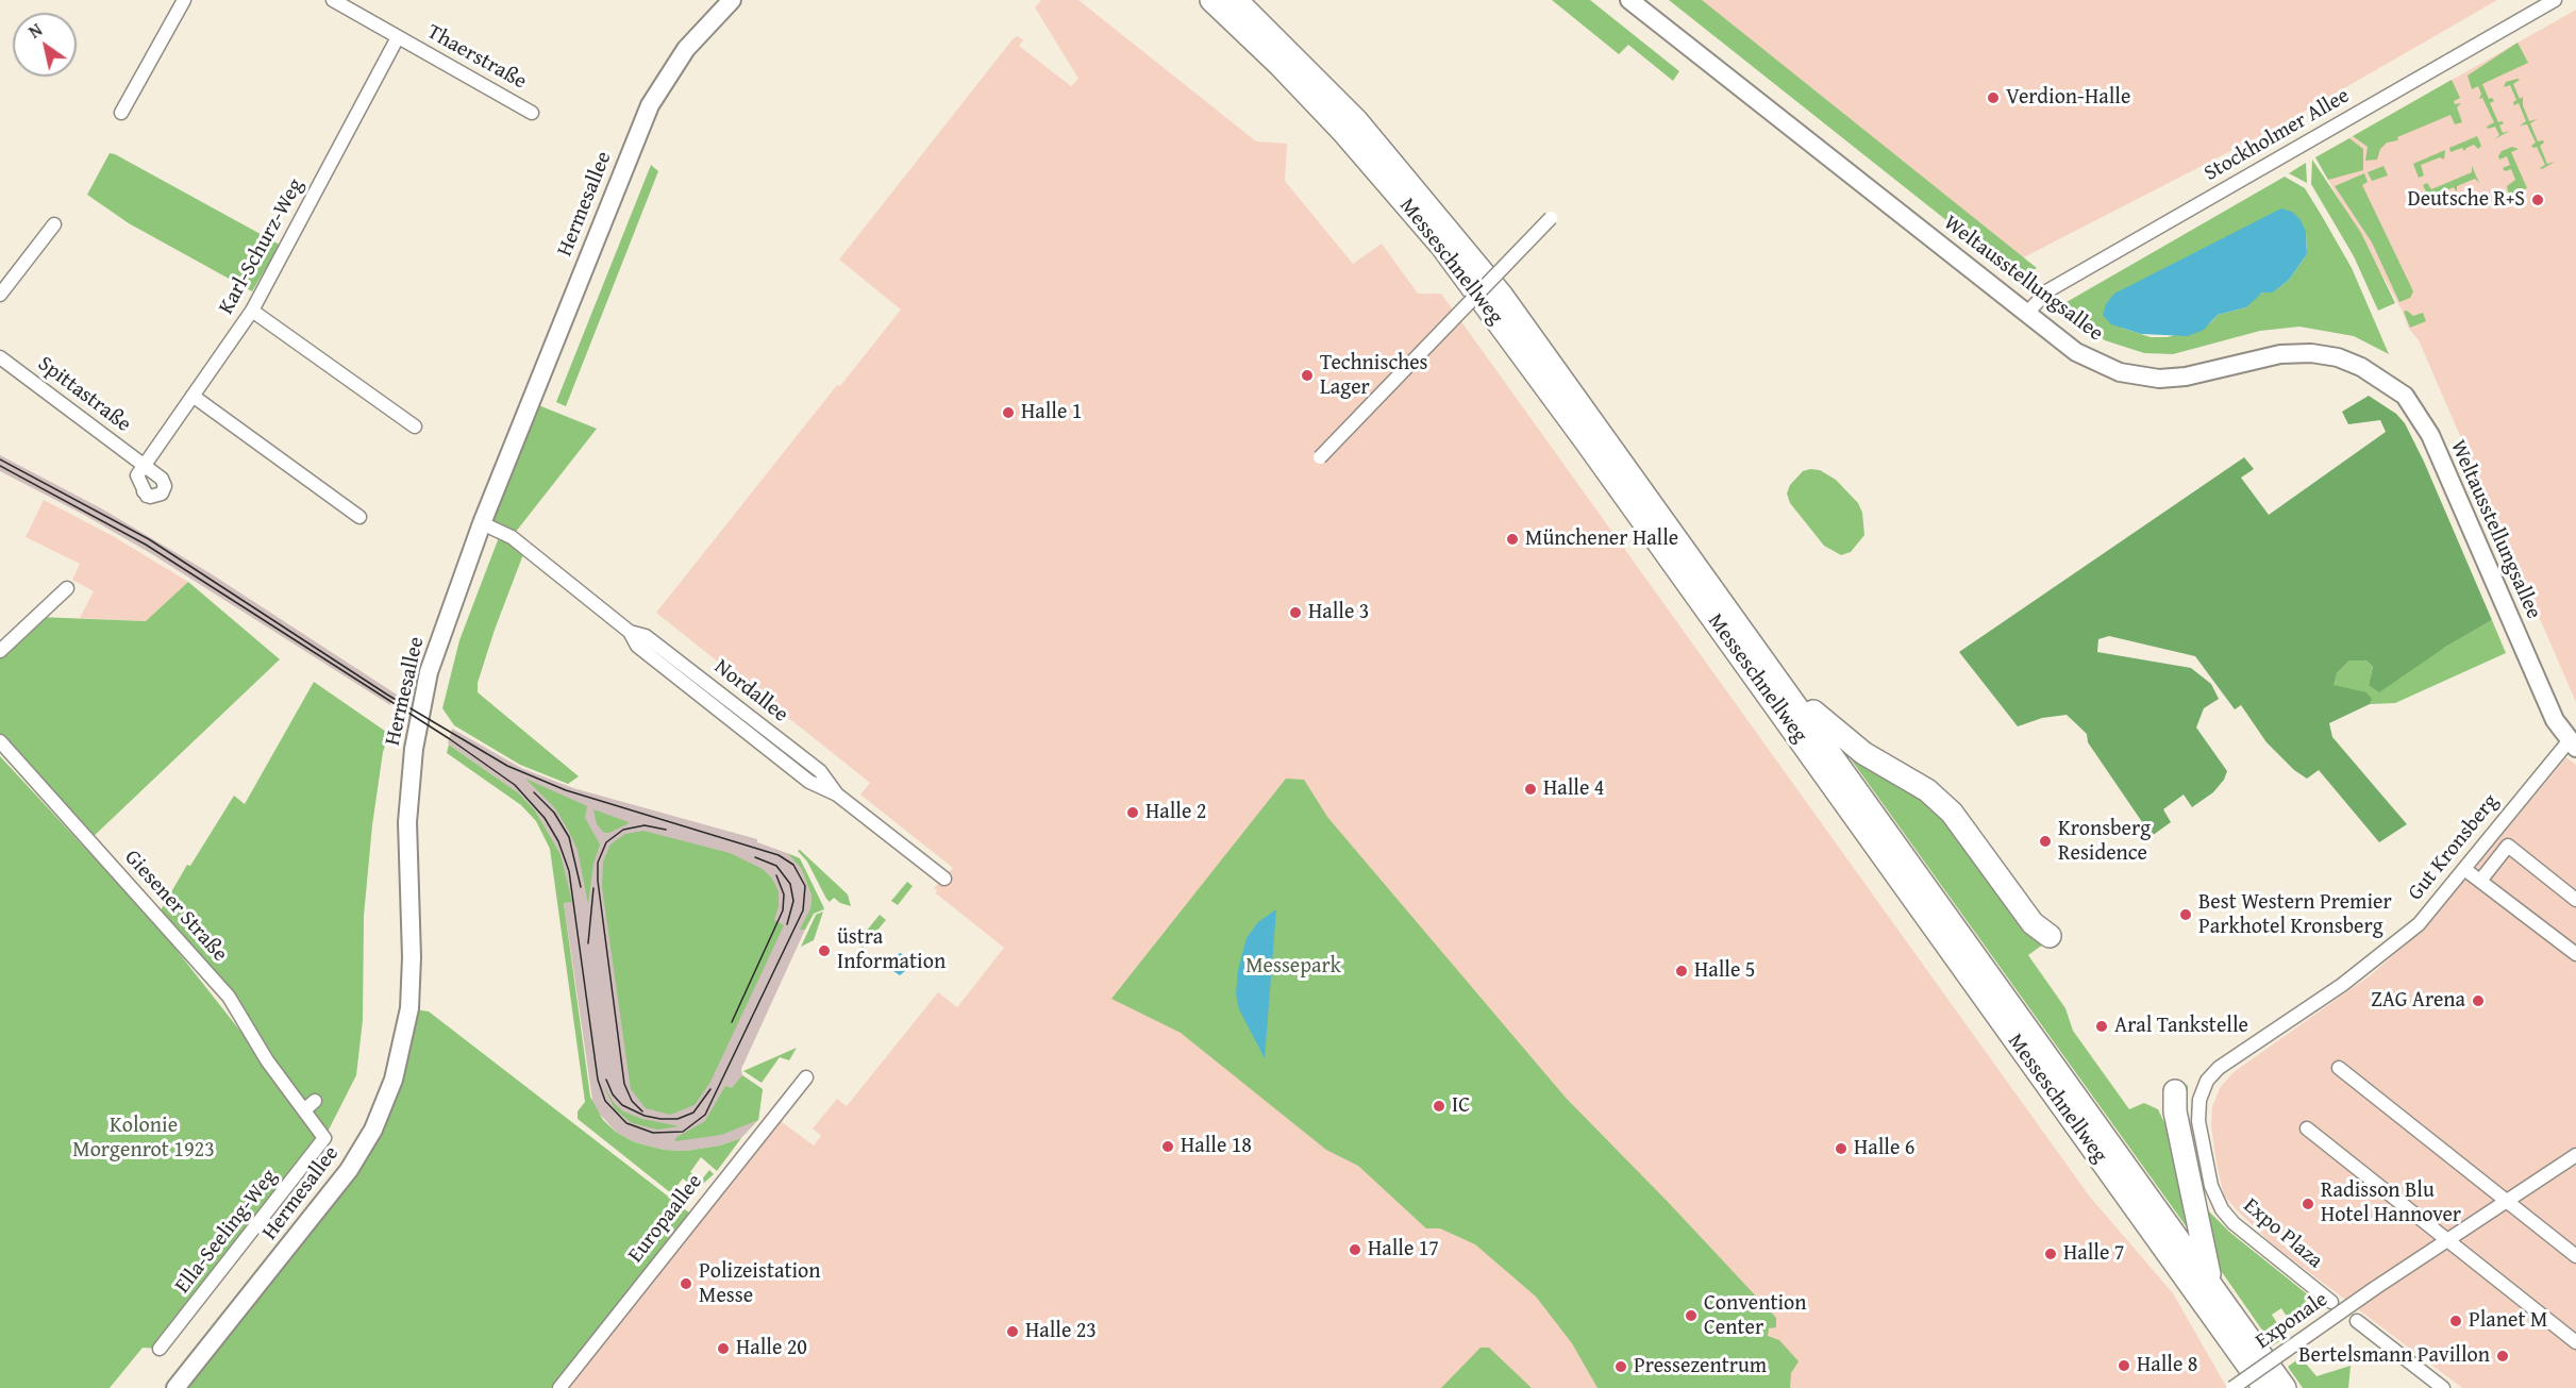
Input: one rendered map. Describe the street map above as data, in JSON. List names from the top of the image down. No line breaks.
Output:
{"streets":{"highway":["Messeschnellweg"],"main road":["Hermesallee","Weltausstellungsallee"],"street":["Thaerstraße","Stockholmer Allee","Karl-Schurz-Weg","Spittastraße","Nordallee","Gut Kronsberg","Giesener Straße","Europaallee","Ella-Seeling-Weg","Expo Plaza","Exponale"]},"crossings":[["Thaerstraße","Karl-Schurz-Weg"],["Stockholmer Allee","Weltausstellungsallee"],["Hermesallee","Nordallee"],["Karl-Schurz-Weg","Spittastraße"],["Weltausstellungsallee","Gut Kronsberg"],["Gut Kronsberg","Expo Plaza"],["Giesener Straße","Ella-Seeling-Weg"]],"parks":["Messepark","Kolonie Morgenrot 1923"],"places":["Verdion-Halle","Deutsche R+S","Technisches Lager","Halle 1","Münchener Halle","Halle 3","Halle 4","Halle 2","Kronsberg Residence","Best Western Premier Parkhotel Kronsberg","üstra Information","Halle 5","ZAG Arena","Aral Tankstelle","IC","Halle 18","Halle 6","Radisson Blu Hotel Hannover","Halle 17","Halle 7","Polizeistation Messe","Convention Center","Planet M","Halle 23","Halle 20","Bertelsmann Pavillon","Halle 8","Pressezentrum"],"north":"top left"}
